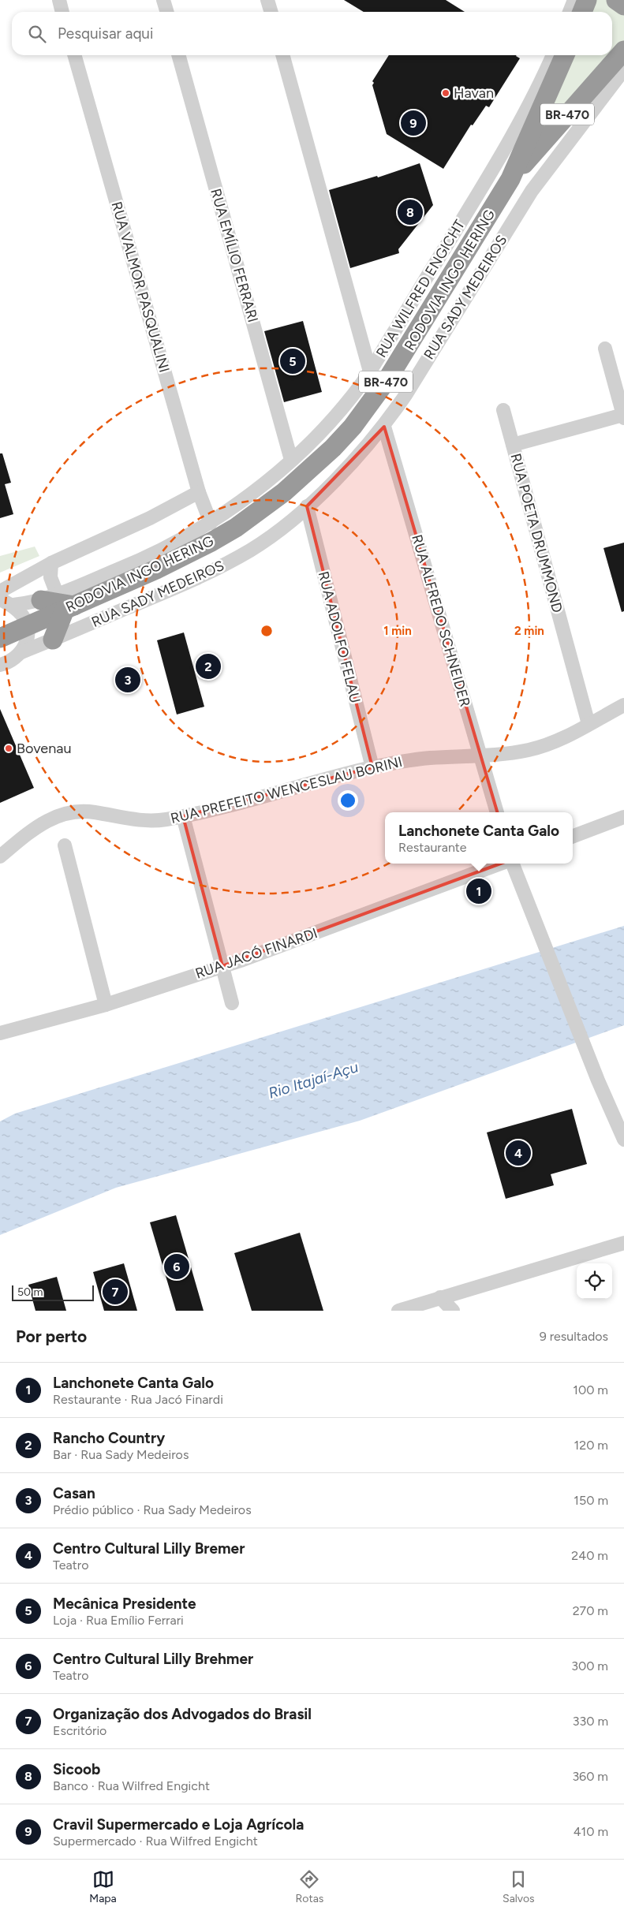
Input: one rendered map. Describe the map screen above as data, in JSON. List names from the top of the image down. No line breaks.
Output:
{"streets":{"highway":["BR-470","RODOVIA INGO HERING"],"street":["RUA EMÍLIO FERRARI","RUA VALMOR PASQUALINI","RUA WILFRED ENGICHT","RUA SADY MEDEIROS","RUA POETA DRUMMOND","RUA ALFREDO SCHNEIDER","RUA ADOLFO FELAU","RUA PREFEITO WENCESLAU BORINI","RUA JACÓ FINARDI"]},"crossings":[["RUA EMÍLIO FERRARI","RUA WILFRED ENGICHT"],["RODOVIA INGO HERING","RUA WILFRED ENGICHT"],["RUA VALMOR PASQUALINI","RUA WILFRED ENGICHT"],["RUA SADY MEDEIROS","RUA ALFREDO SCHNEIDER"],["RUA SADY MEDEIROS","RUA ADOLFO FELAU"],["RUA POETA DRUMMOND","RUA PREFEITO WENCESLAU BORINI"],["RUA ALFREDO SCHNEIDER","RUA PREFEITO WENCESLAU BORINI"],["RUA ADOLFO FELAU","RUA PREFEITO WENCESLAU BORINI"]],"water":["Rio Itajaí-Açu"],"places":["Havan","Bovenau"],"scale_bar":"50 m","page":{"search":"Pesquisar aqui","pins":["9","8","5","2","3","1","4","6","7"],"popup":["Lanchonete Canta Galo","Restaurante"],"scale":"50 m","heading":["Por perto","9 resultados"],"list":[{"mark":"1","name":"Lanchonete Canta Galo","note":"Restaurante · Rua Jacó Finardi","value":"100 m"},{"mark":"2","name":"Rancho Country","note":"Bar · Rua Sady Medeiros","value":"120 m"},{"mark":"3","name":"Casan","note":"Prédio público · Rua Sady Medeiros","value":"150 m"},{"mark":"4","name":"Centro Cultural Lilly Bremer","note":"Teatro","value":"240 m"},{"mark":"5","name":"Mecânica Presidente","note":"Loja · Rua Emílio Ferrari","value":"270 m"},{"mark":"6","name":"Centro Cultural Lilly Brehmer","note":"Teatro","value":"300 m"},{"mark":"7","name":"Organização dos Advogados do Brasil","note":"Escritório","value":"330 m"},{"mark":"8","name":"Sicoob","note":"Banco · Rua Wilfred Engicht","value":"360 m"},{"mark":"9","name":"Cravil Supermercado e Loja Agrícola","note":"Supermercado · Rua Wilfred Engicht","value":"410 m"}],"nav":["Mapa","Rotas","Salvos"]},"rings":["1 min","2 min"]}
